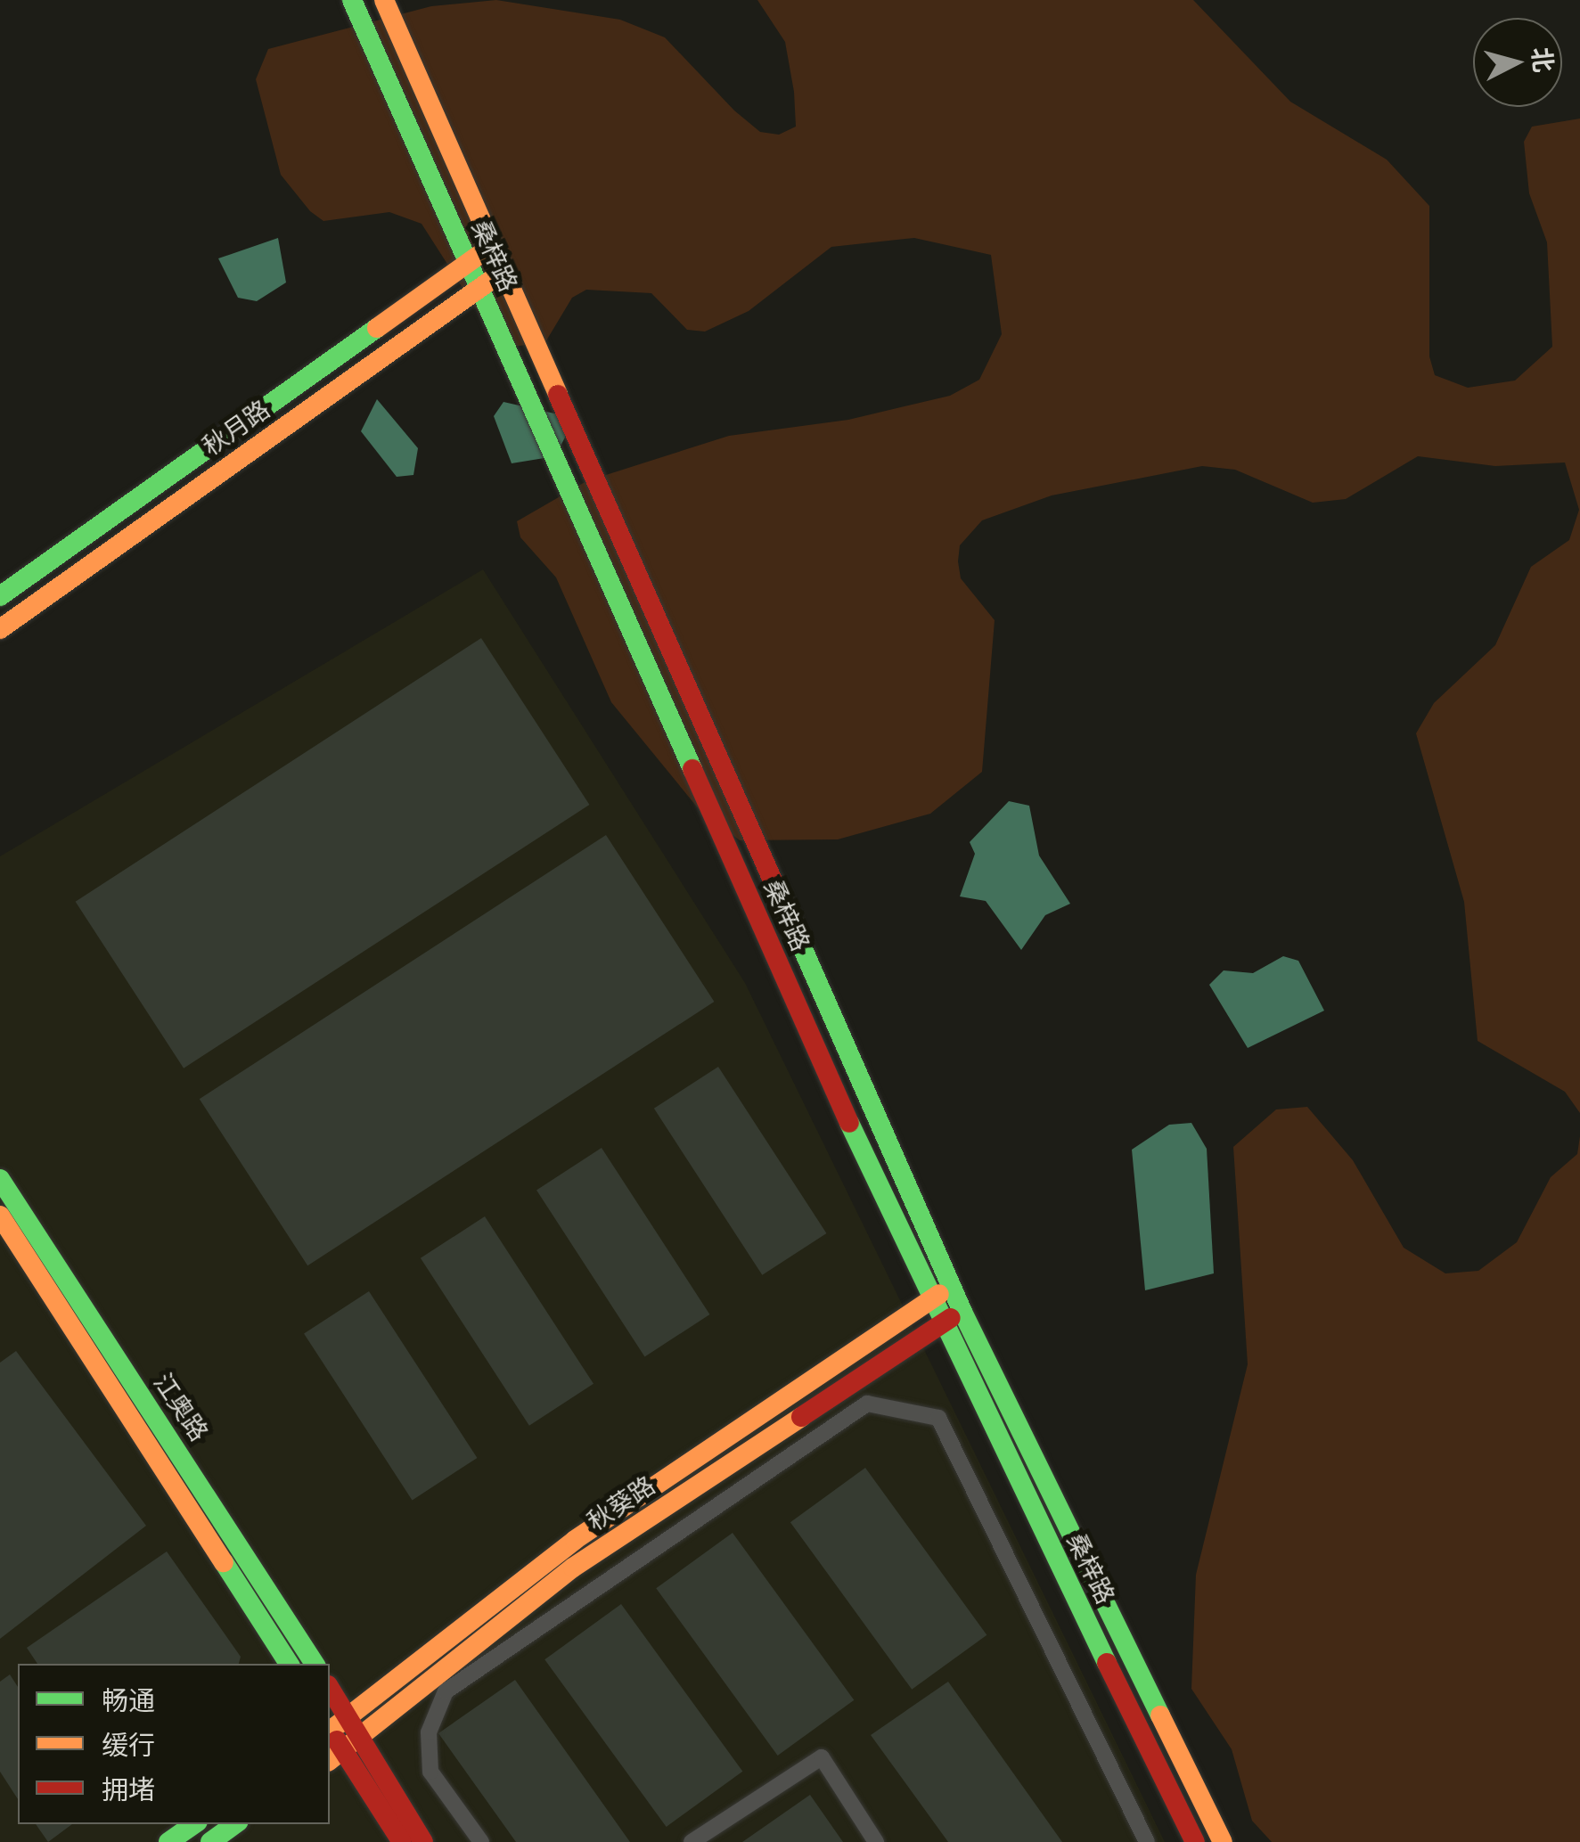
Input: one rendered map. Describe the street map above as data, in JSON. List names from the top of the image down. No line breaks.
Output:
{"streets":{"street":["桑梓路","秋月路","江奥路","秋葵路"]},"crossings":[["桑梓路","秋月路"],["桑梓路","秋葵路"]],"legend":["畅通","缓行","拥堵"],"north":"right"}
